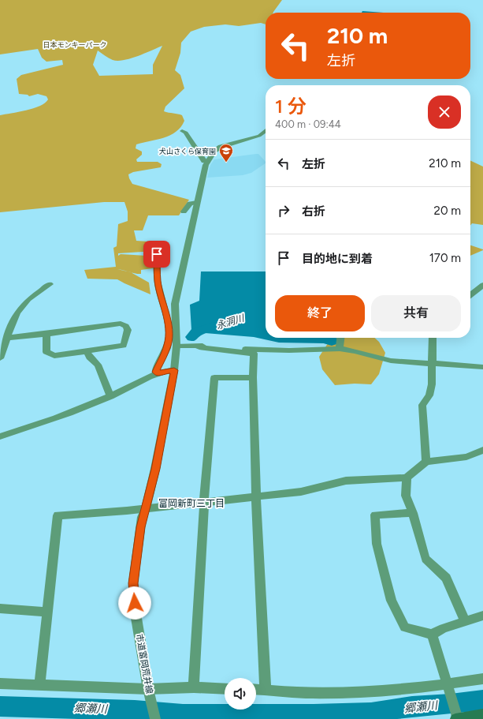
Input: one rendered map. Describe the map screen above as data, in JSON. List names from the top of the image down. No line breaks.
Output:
{"streets":{"street":["市道富岡荒井線"]},"districts":["富岡新町三丁目"],"water":["永洞川","郷瀬川"],"parks":["日本モンキーパーク"],"places":{"school or university":["犬山さくら保育園"]},"page":{"turn":["210 m","左折"],"heading":["1 分","400 m · 09:44"],"list":[{"name":"左折","value":"210 m"},{"name":"右折","value":"20 m"},{"name":"目的地に到着","value":"170 m"}],"buttons":["終了","共有"]}}
